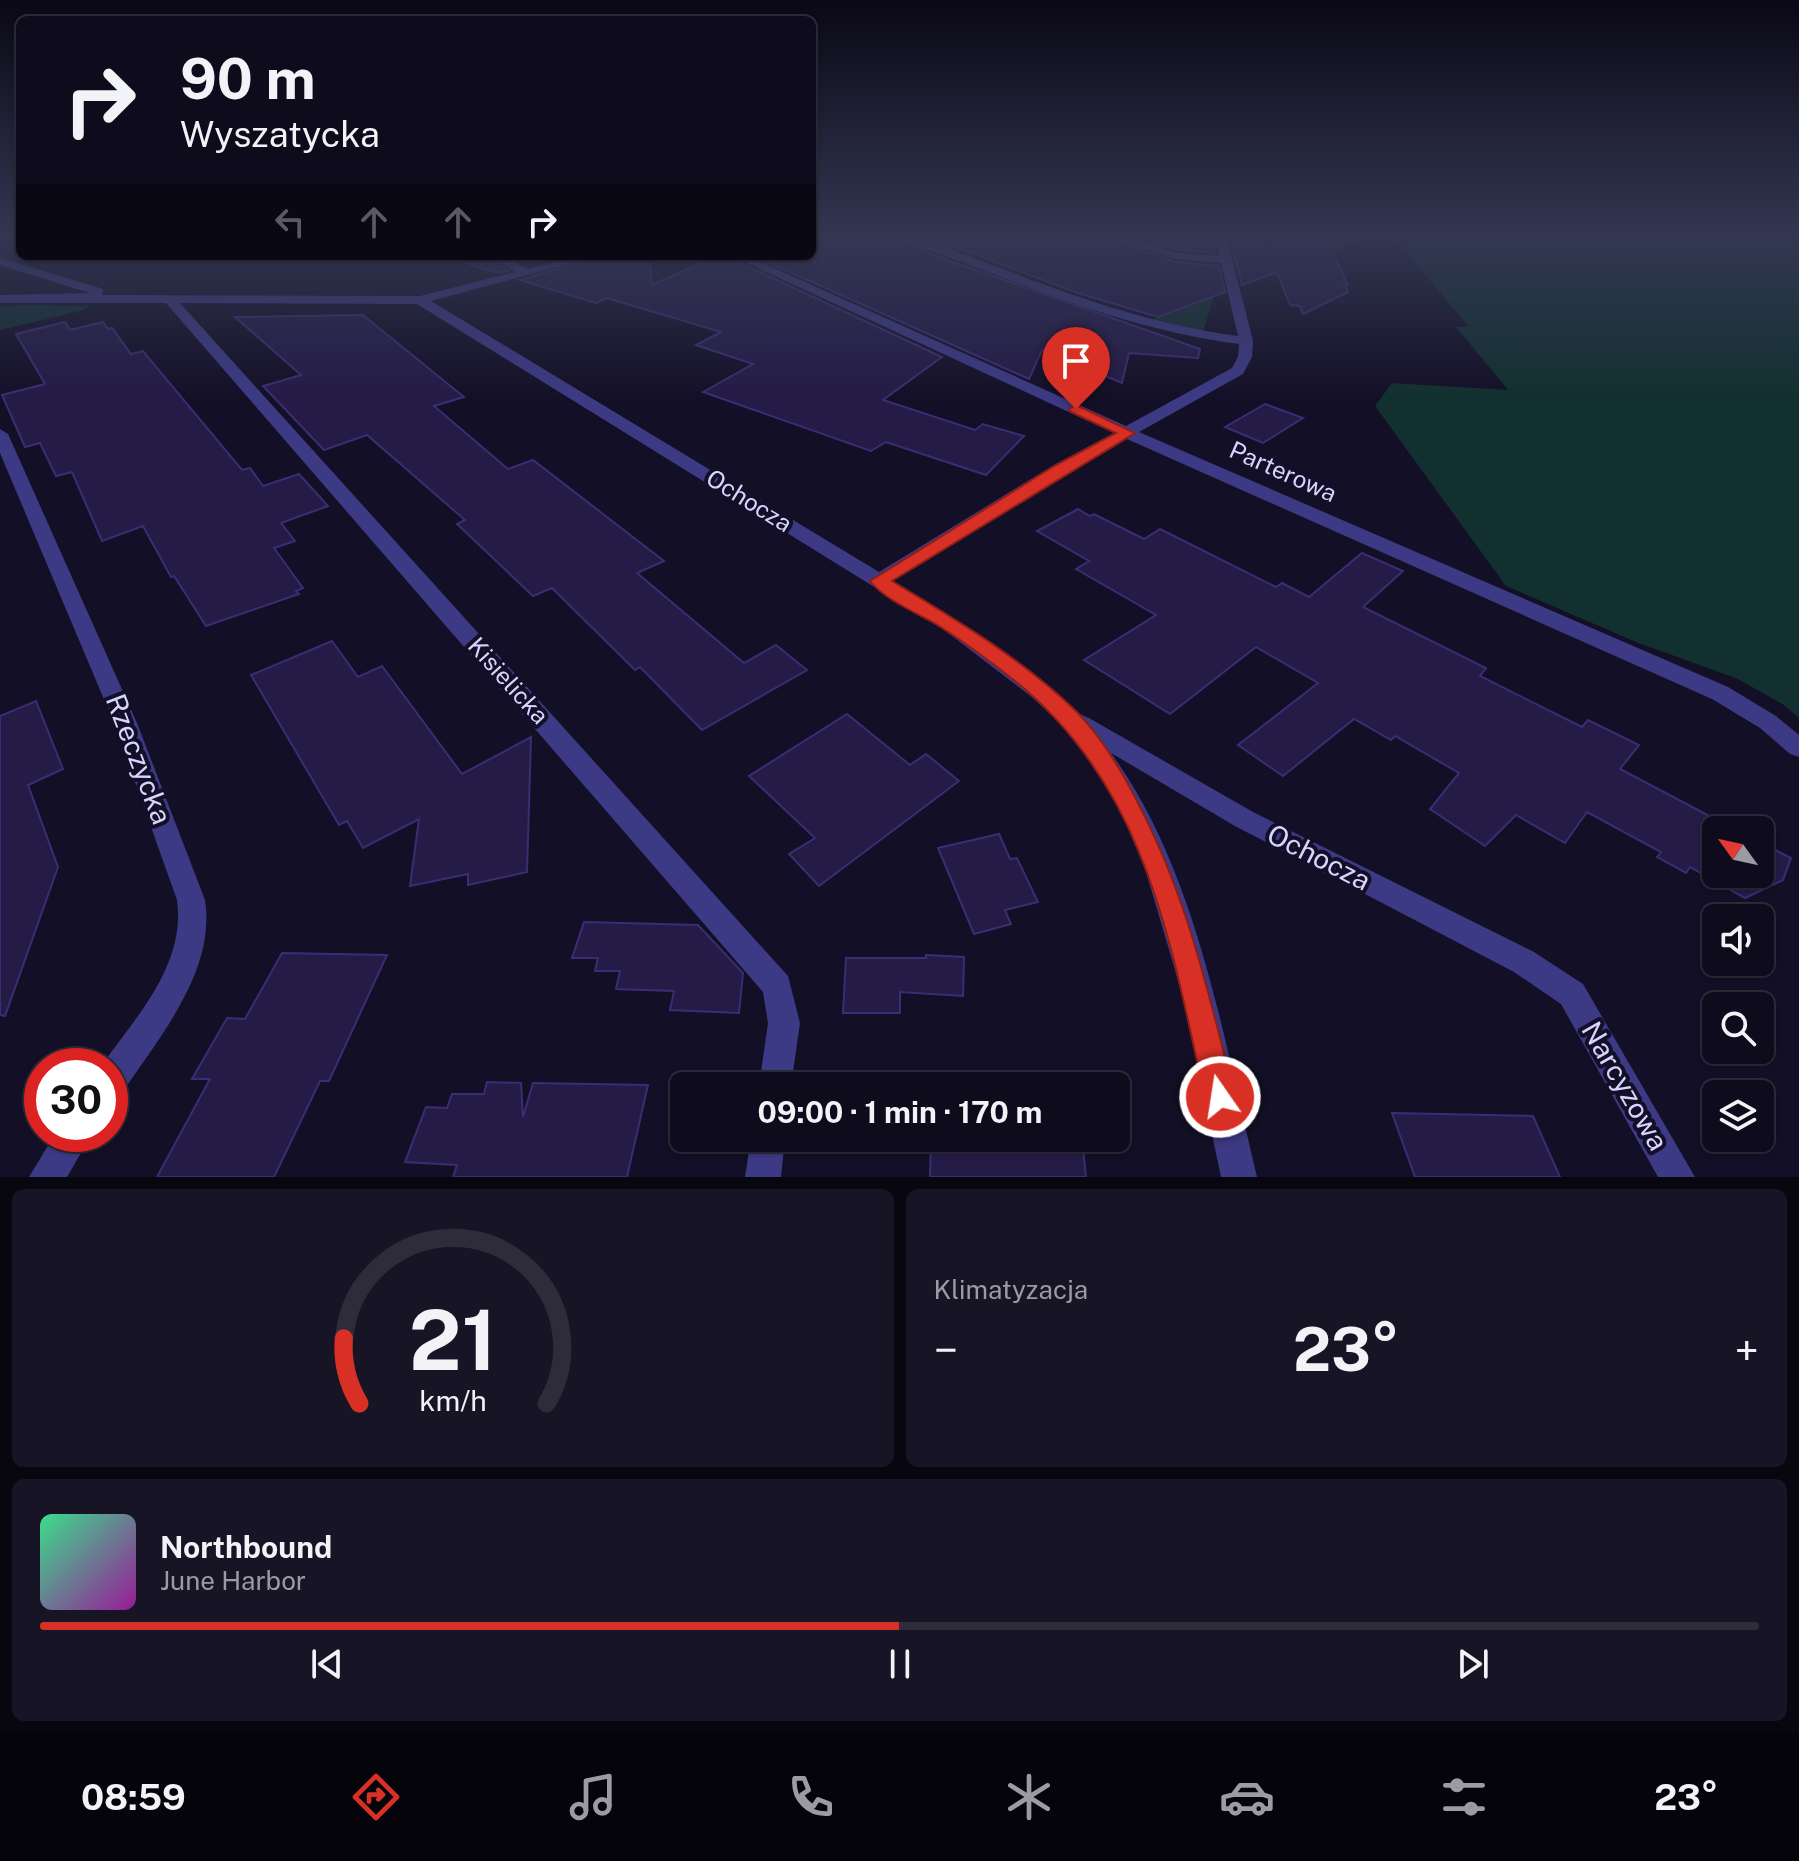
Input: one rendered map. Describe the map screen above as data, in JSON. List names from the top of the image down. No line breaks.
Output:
{"streets":{"street":["Parterowa","Ochocza","Kisielicka","Rzeczycka","Narcyzowa"]},"crossings":[["Ochocza","Narcyzowa"]],"north":"top left","page":{"turn":["90 m","Wyszatycka"],"limit":"30","trip":"09:00 · 1 min · 170 m","tile":"Klimatyzacja","heat":["−","23°","+"],"song":["Northbound","June Harbor"],"tabs":["08:59","23°"],"gauge":["21","km/h"]}}
